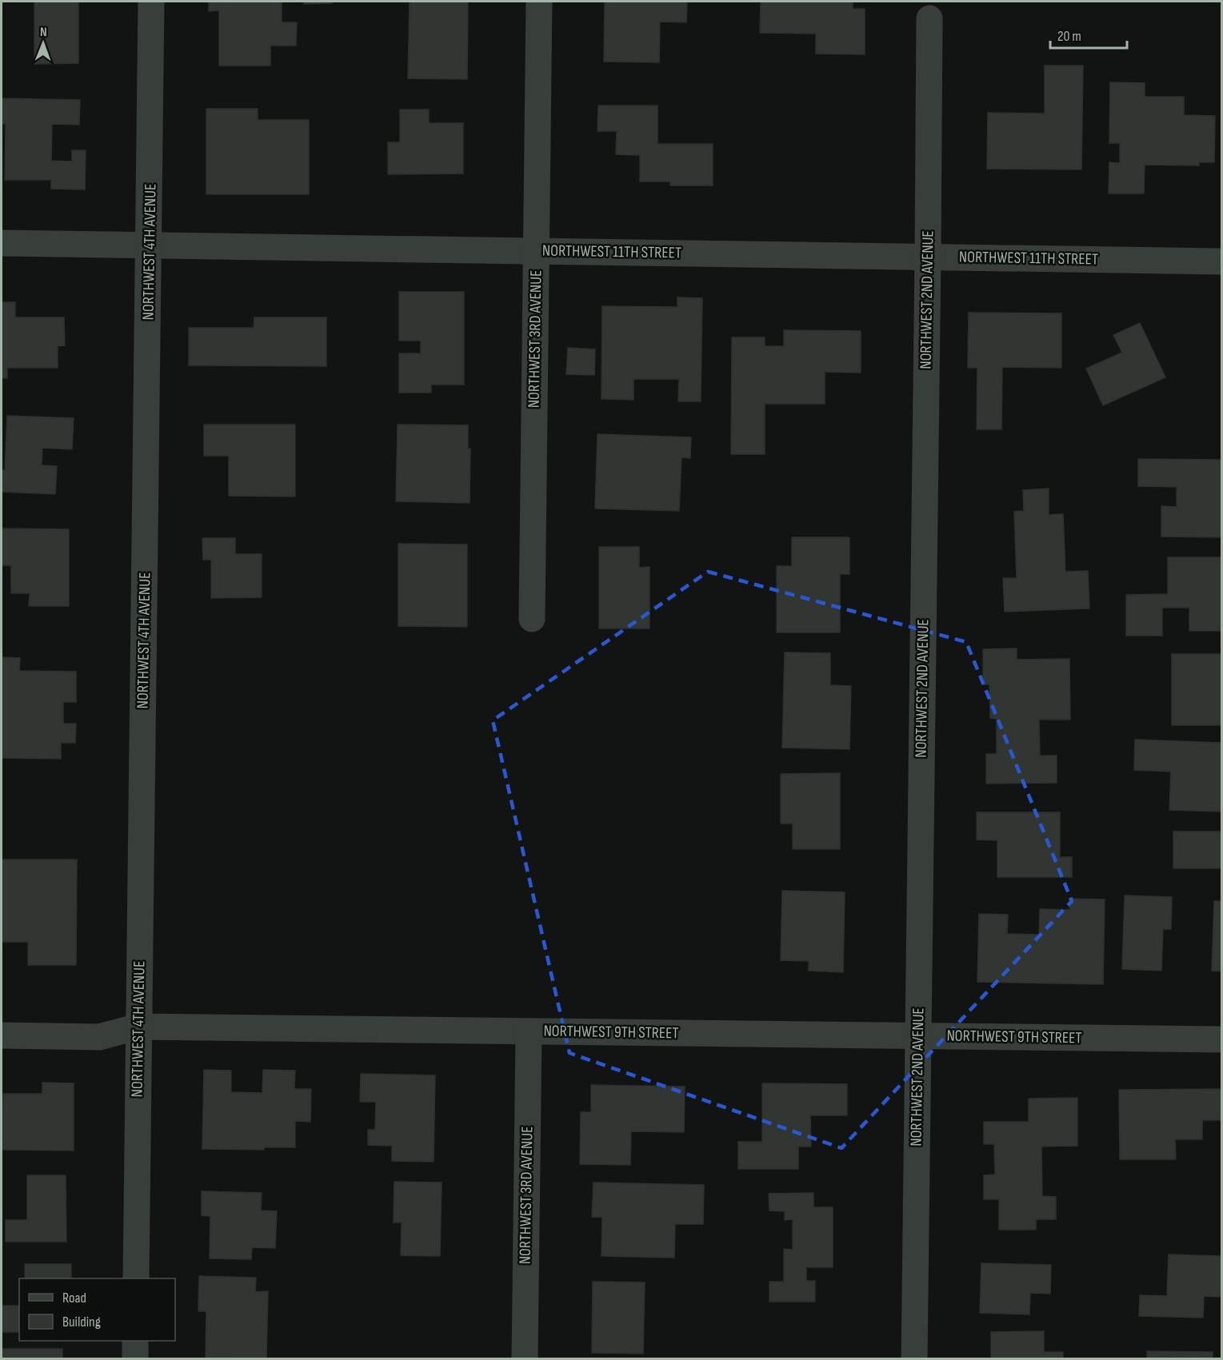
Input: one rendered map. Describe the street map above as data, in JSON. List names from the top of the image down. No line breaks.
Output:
{"streets":{"street":["NORTHWEST 4TH AVENUE","NORTHWEST 11TH STREET","NORTHWEST 2ND AVENUE","NORTHWEST 3RD AVENUE","NORTHWEST 9TH STREET"]},"crossings":[["NORTHWEST 4TH AVENUE","NORTHWEST 11TH STREET"],["NORTHWEST 4TH AVENUE","NORTHWEST 9TH STREET"],["NORTHWEST 11TH STREET","NORTHWEST 2ND AVENUE"],["NORTHWEST 11TH STREET","NORTHWEST 3RD AVENUE"],["NORTHWEST 2ND AVENUE","NORTHWEST 9TH STREET"],["NORTHWEST 3RD AVENUE","NORTHWEST 9TH STREET"]],"legend":["Road","Building"],"scale_bar":"20 m","north":"top"}
